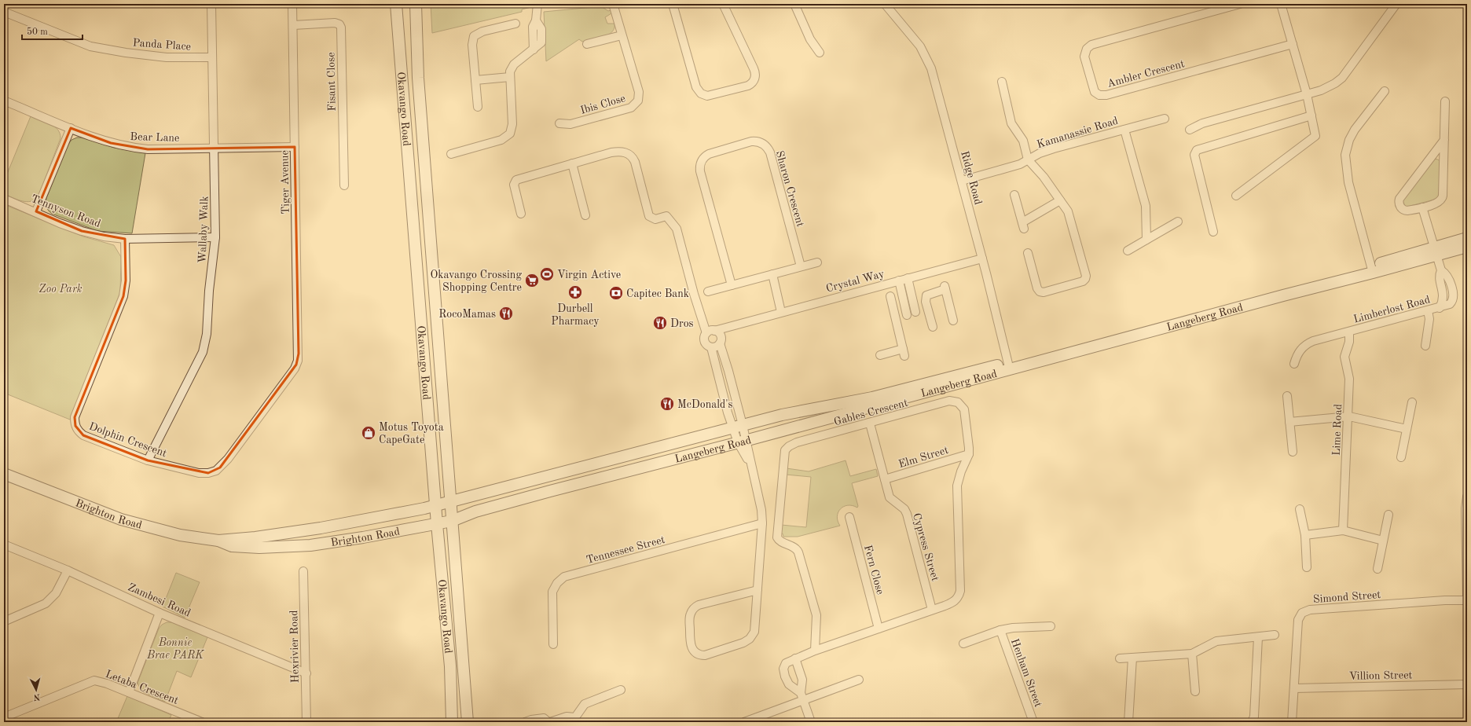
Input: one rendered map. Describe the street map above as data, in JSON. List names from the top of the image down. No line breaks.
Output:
{"streets":{"main road":["Okavango Road","Langeberg Road","Brighton Road"],"street":["Panda Place","Ambler Crescent","Fisant Close","Ibis Close","Kamanassie Road","Bear Lane","Ridge Road","Tiger Avenue","Sharon Crescent","Tennyson Road","Wallaby Walk","Crystal Way","Limberlost Road","Gables Crescent","Lime Road","Dolphin Crescent","Elm Street","Cypress Street","Tennessee Street","Fern Close","Simond Street","Zambesi Road","Hexrivier Road","Henham Street","Villion Street","Letaba Crescent"]},"crossings":[["Panda Place","Wallaby Walk"],["Fisant Close","Tiger Avenue"],["Okavango Road","Langeberg Road"],["Okavango Road","Brighton Road"],["Kamanassie Road","Ridge Road"],["Bear Lane","Tiger Avenue"],["Bear Lane","Wallaby Walk"],["Ridge Road","Crystal Way"],["Ridge Road","Langeberg Road"],["Tiger Avenue","Dolphin Crescent"],["Tennyson Road","Wallaby Walk"],["Tennyson Road","Dolphin Crescent"],["Wallaby Walk","Dolphin Crescent"],["Limberlost Road","Langeberg Road"],["Limberlost Road","Lime Road"],["Langeberg Road","Brighton Road"],["Gables Crescent","Elm Street"],["Gables Crescent","Cypress Street"],["Elm Street","Cypress Street"],["Simond Street","Villion Street"],["Zambesi Road","Hexrivier Road"]],"parks":["Zoo Park","Bonnie Brae PARK"],"places":{"sports":["Virgin Active"],"supermarket":["Okavango Crossing Shopping Centre"],"pharmacy":["Durbell Pharmacy"],"bank":["Capitec Bank"],"restaurant":["RocoMamas","Dros","McDonald's"],"shop":["Motus Toyota CapeGate"]},"scale_bar":"50 m","north":"bottom"}
